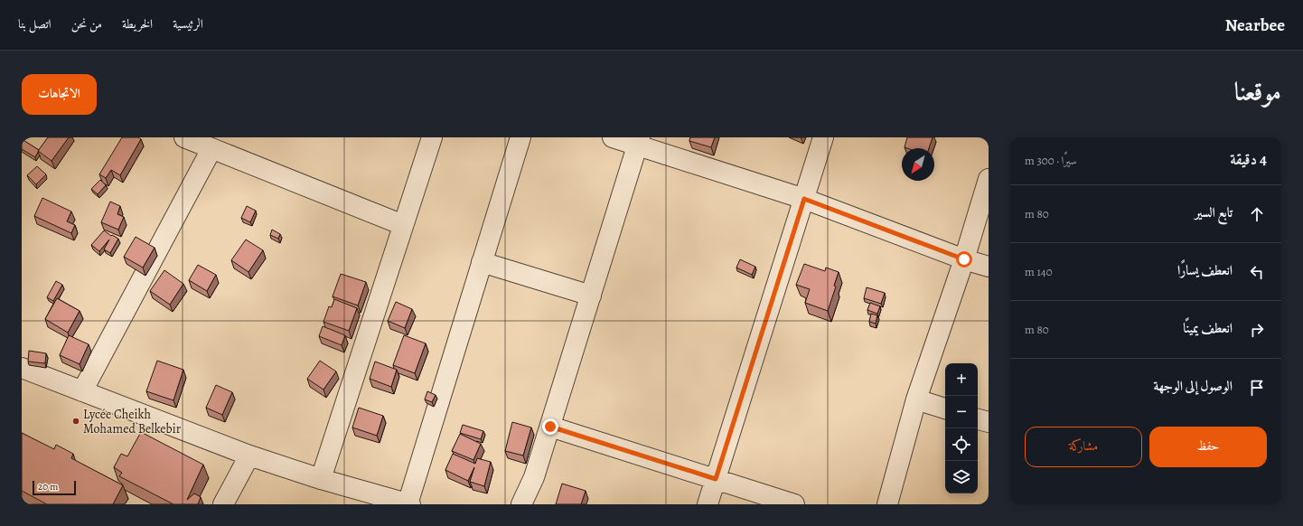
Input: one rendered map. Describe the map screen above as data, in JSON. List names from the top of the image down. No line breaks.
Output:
{"places":["Lycée Cheikh Mohamed Belkebir"],"scale_bar":"20 m","north":"bottom left","page":{"header":"Nearbee","nav":["الرئيسية","الخريطة","من نحن","اتصل بنا"],"title":"موقعنا","buttons":["الاتجاهات",["حفظ","مشاركة"]],"heading":["4 دقيقة","سيرًا · 300 m"],"list":[["تابع السير","80 m"],["انعطف يسارًا","140 m"],["انعطف يمينًا","80 m"],"الوصول إلى الوجهة"],"map_buttons":["+","−"],"scale":"20 m"}}
